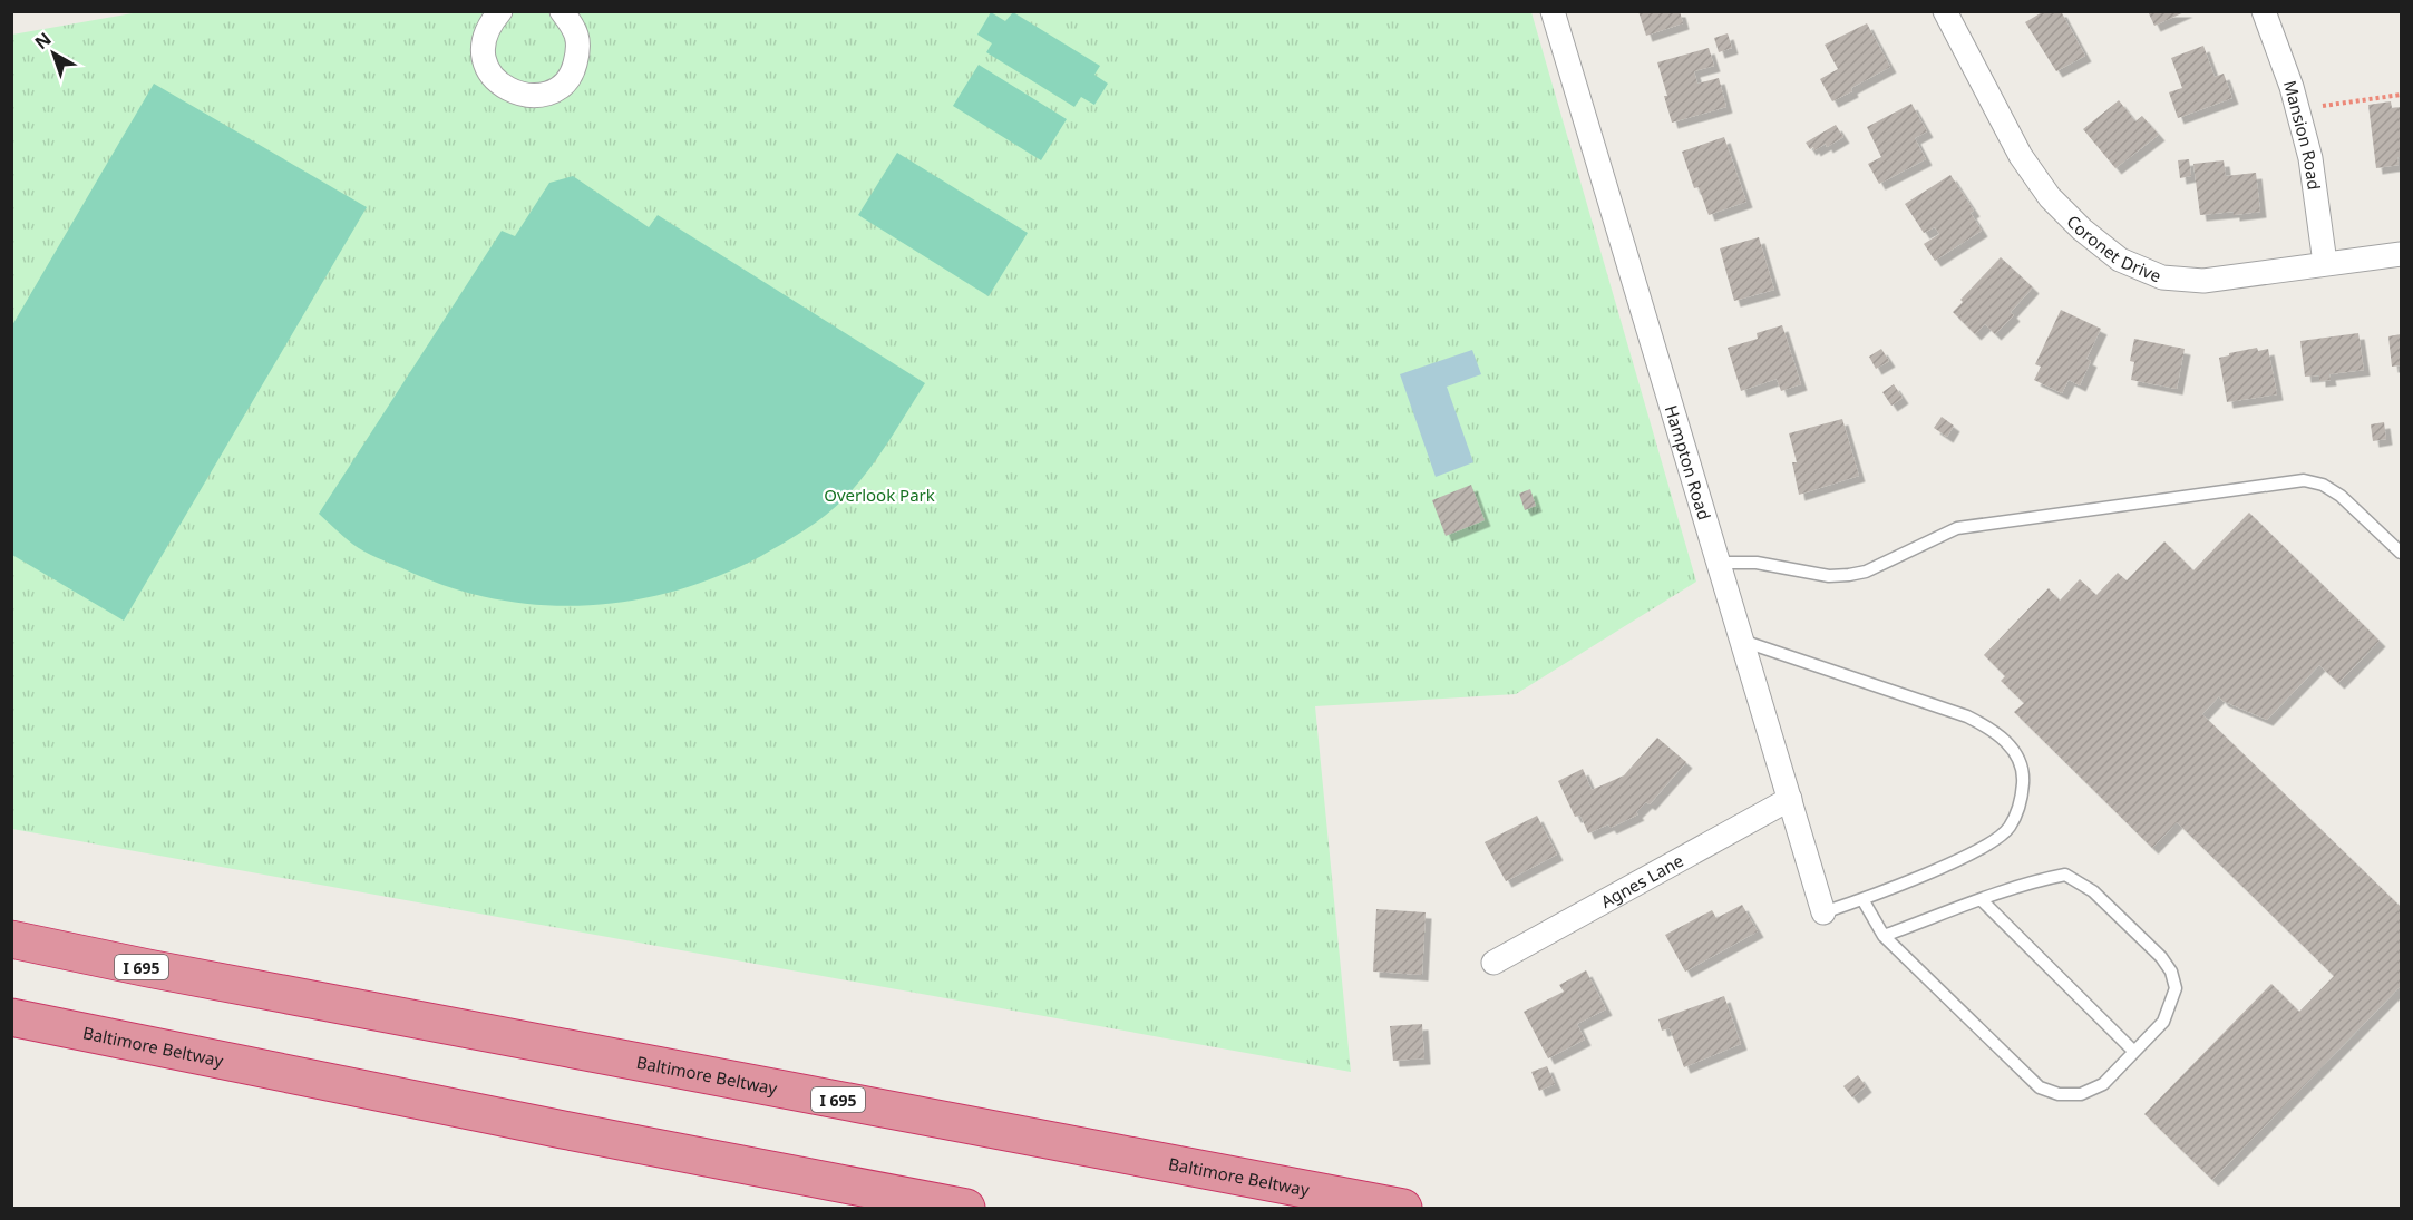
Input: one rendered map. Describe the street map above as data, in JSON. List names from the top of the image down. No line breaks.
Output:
{"streets":{"highway":["I 695","Baltimore Beltway"],"street":["Mansion Road","Coronet Drive","Hampton Road","Agnes Lane"]},"crossings":[["Mansion Road","Coronet Drive"],["Hampton Road","Agnes Lane"]],"parks":["Overlook Park"],"north":"top left"}
